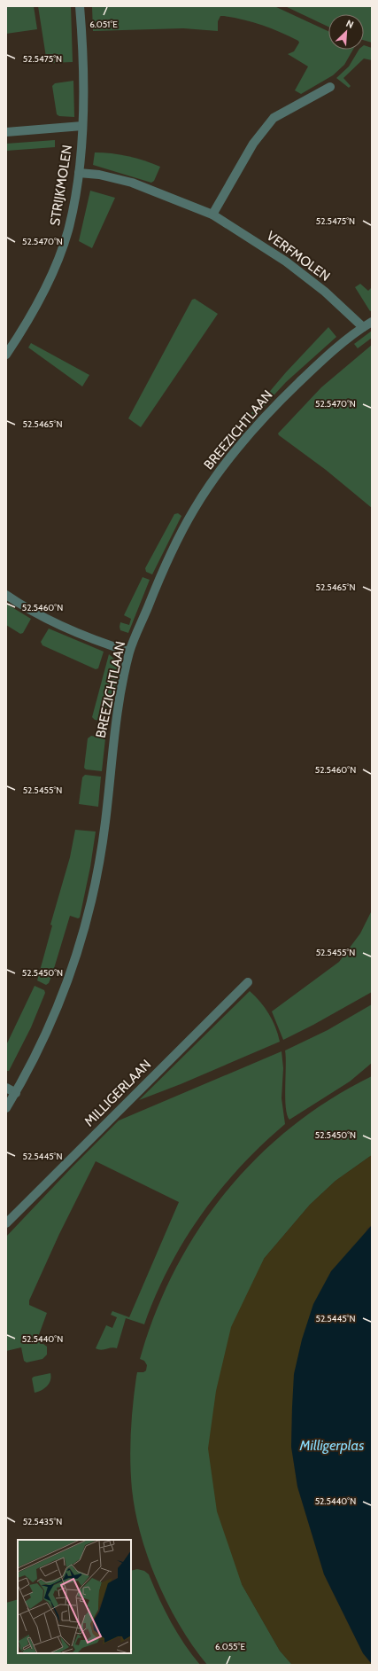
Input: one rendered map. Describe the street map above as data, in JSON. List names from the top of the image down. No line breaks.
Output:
{"streets":{"street":["STRIJKMOLEN","VERFMOLEN","BREEZICHTLAAN","MILLIGERLAAN"]},"crossings":[["STRIJKMOLEN","VERFMOLEN"],["VERFMOLEN","BREEZICHTLAAN"]],"water":["Milligerplas"],"north":"top right","coordinates":["6.051°E","52.5475°N","52.5470°N","52.5465°N","52.5460°N","52.5455°N","52.5450°N","52.5445°N","52.5440°N","52.5435°N","6.055°E"]}
